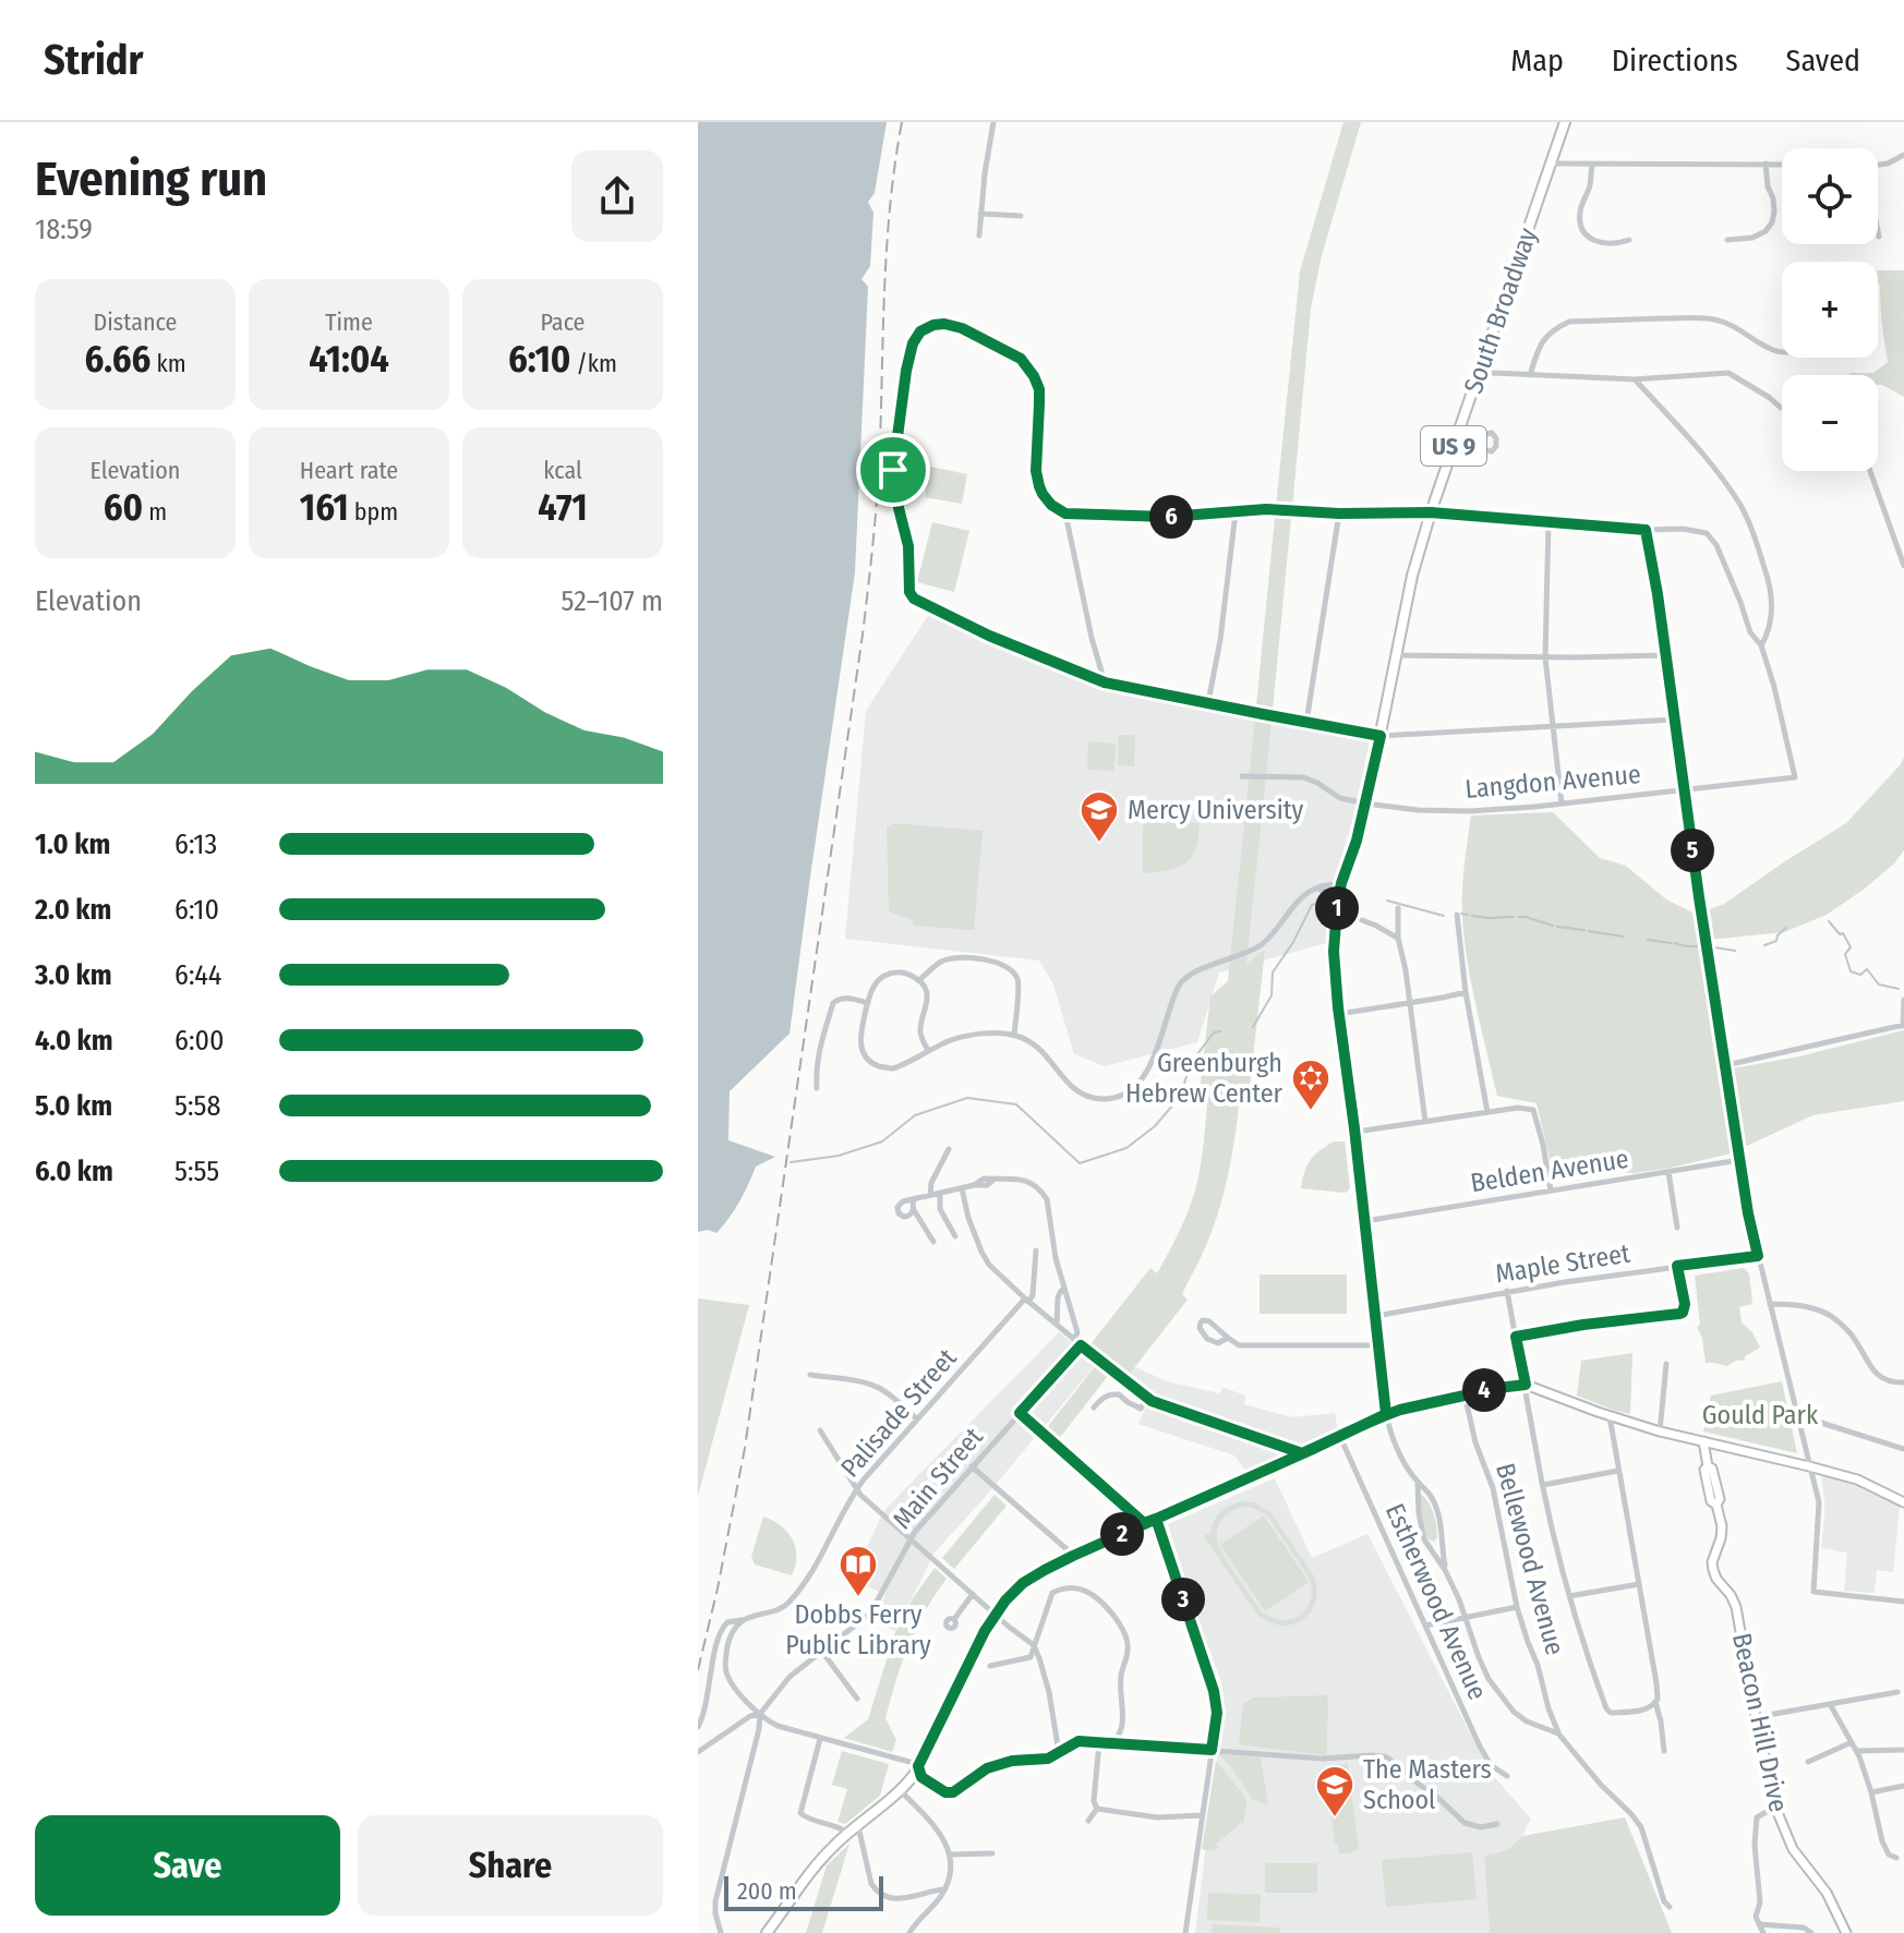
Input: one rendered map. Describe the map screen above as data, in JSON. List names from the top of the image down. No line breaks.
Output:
{"streets":{"main road":["South Broadway","US 9","Beacon Hill Drive"],"street":["Langdon Avenue","Belden Avenue","Maple Street","Palisade Street","Main Street","Bellewood Avenue","Estherwood Avenue"]},"crossings":[["South Broadway","US 9"],["South Broadway","Langdon Avenue"],["US 9","Langdon Avenue"],["US 9","Belden Avenue"],["US 9","Maple Street"]],"parks":["Gould Park"],"places":{"school or university":["Mercy University","The Masters School"],"synagogue":["Greenburgh Hebrew Center"],"library":["Dobbs Ferry Public Library"]},"scale_bar":"200 m","page":{"header":"Stridr","nav":["Map","Directions","Saved"],"heading":["Evening run","18:59"],"map_buttons":["+","−"],"stats":[["Distance","6.66 km"],["Time","41:04"],["Pace","6:10 /km"],["Elevation","60 m"],["Heart rate","161 bpm"],["kcal","471"]],"pins":["6","5","1","4","2","3"],"chart":["Elevation","52–107 m"],"list":[{"name":"1.0 km","note":"6:13"},{"name":"2.0 km","note":"6:10"},{"name":"3.0 km","note":"6:44"},{"name":"4.0 km","note":"6:00"},{"name":"5.0 km","note":"5:58"},{"name":"6.0 km","note":"5:55"}],"buttons":["Save","Share"],"scale":"200 m"}}
